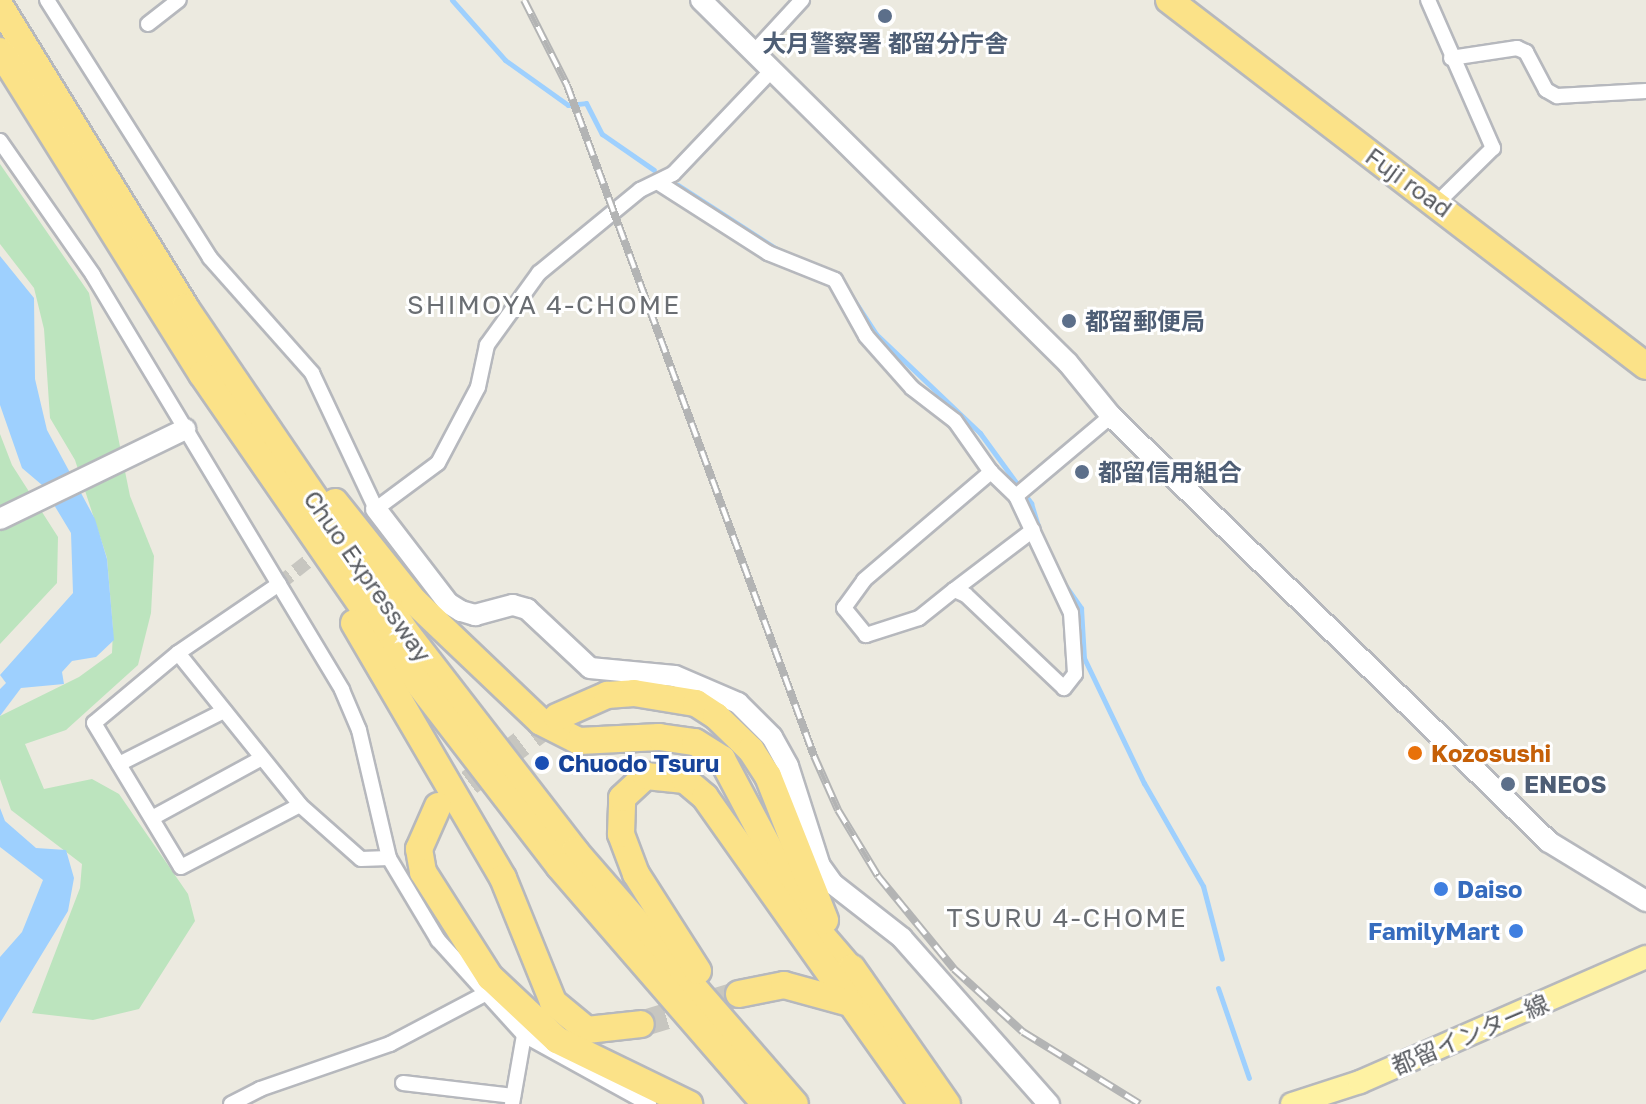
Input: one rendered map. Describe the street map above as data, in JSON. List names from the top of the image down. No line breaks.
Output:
{"streets":{"highway":["Fuji road","Chuo Expressway"],"main road":["都留インター線"]},"districts":["SHIMOYA 4-CHOME","TSURU 4-CHOME"],"places":["大月警察署 都留分庁舎","都留郵便局","都留信用組合","Kozosushi","Chuodo Tsuru","ENEOS","Daiso","FamilyMart"]}
